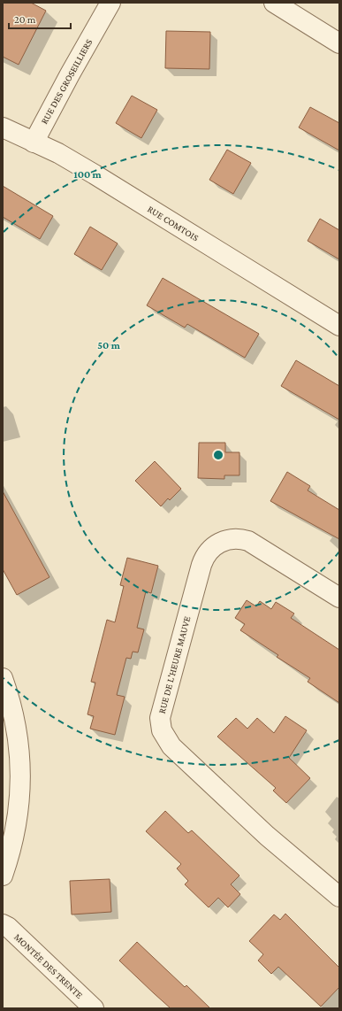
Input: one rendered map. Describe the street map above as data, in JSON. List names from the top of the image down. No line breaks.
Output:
{"streets":{"street":["RUE DES GROSEILLIERS","RUE COMTOIS","RUE DE L'HEURE MAUVE","MONTÉE DES TRENTE"]},"crossings":[["RUE DES GROSEILLIERS","RUE COMTOIS"]],"scale_bar":"20 m","rings":["100 m","50 m"]}
